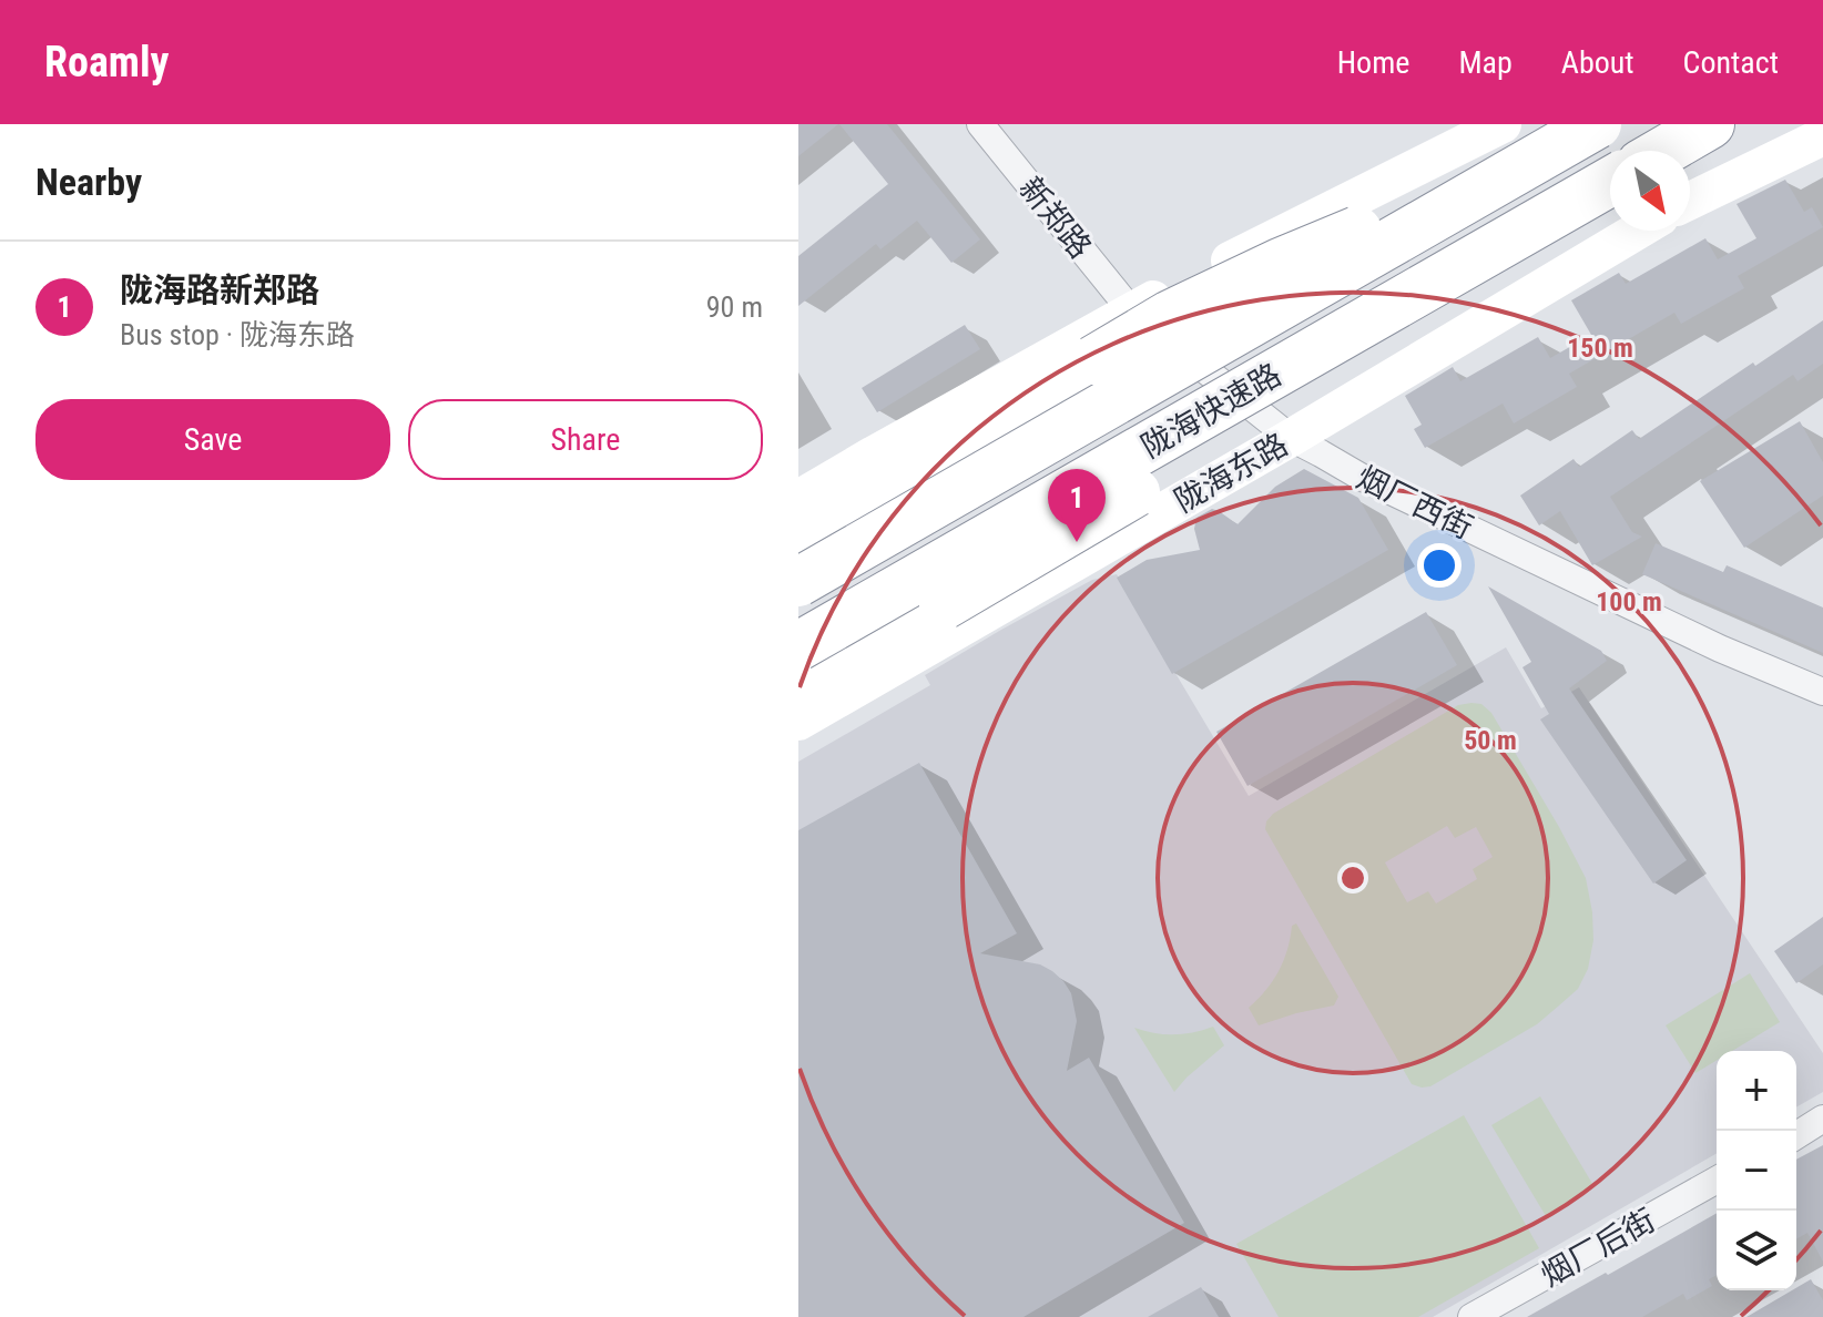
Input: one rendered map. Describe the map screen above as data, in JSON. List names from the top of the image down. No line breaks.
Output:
{"streets":{"highway":["陇海快速路"],"street":["新郑路","陇海东路","烟厂西街","烟厂后街"]},"crossings":[["新郑路","烟厂西街"],["陇海东路","烟厂西街"]],"north":"bottom right","page":{"header":"Roamly","nav":["Home","Map","About","Contact"],"heading":"Nearby","list":[{"mark":"1","name":"陇海路新郑路","note":"Bus stop · 陇海东路","value":"90 m"}],"buttons":["Save","Share"],"pins":"1","map_buttons":["+","−"]},"rings":["150 m","100 m","50 m"]}
